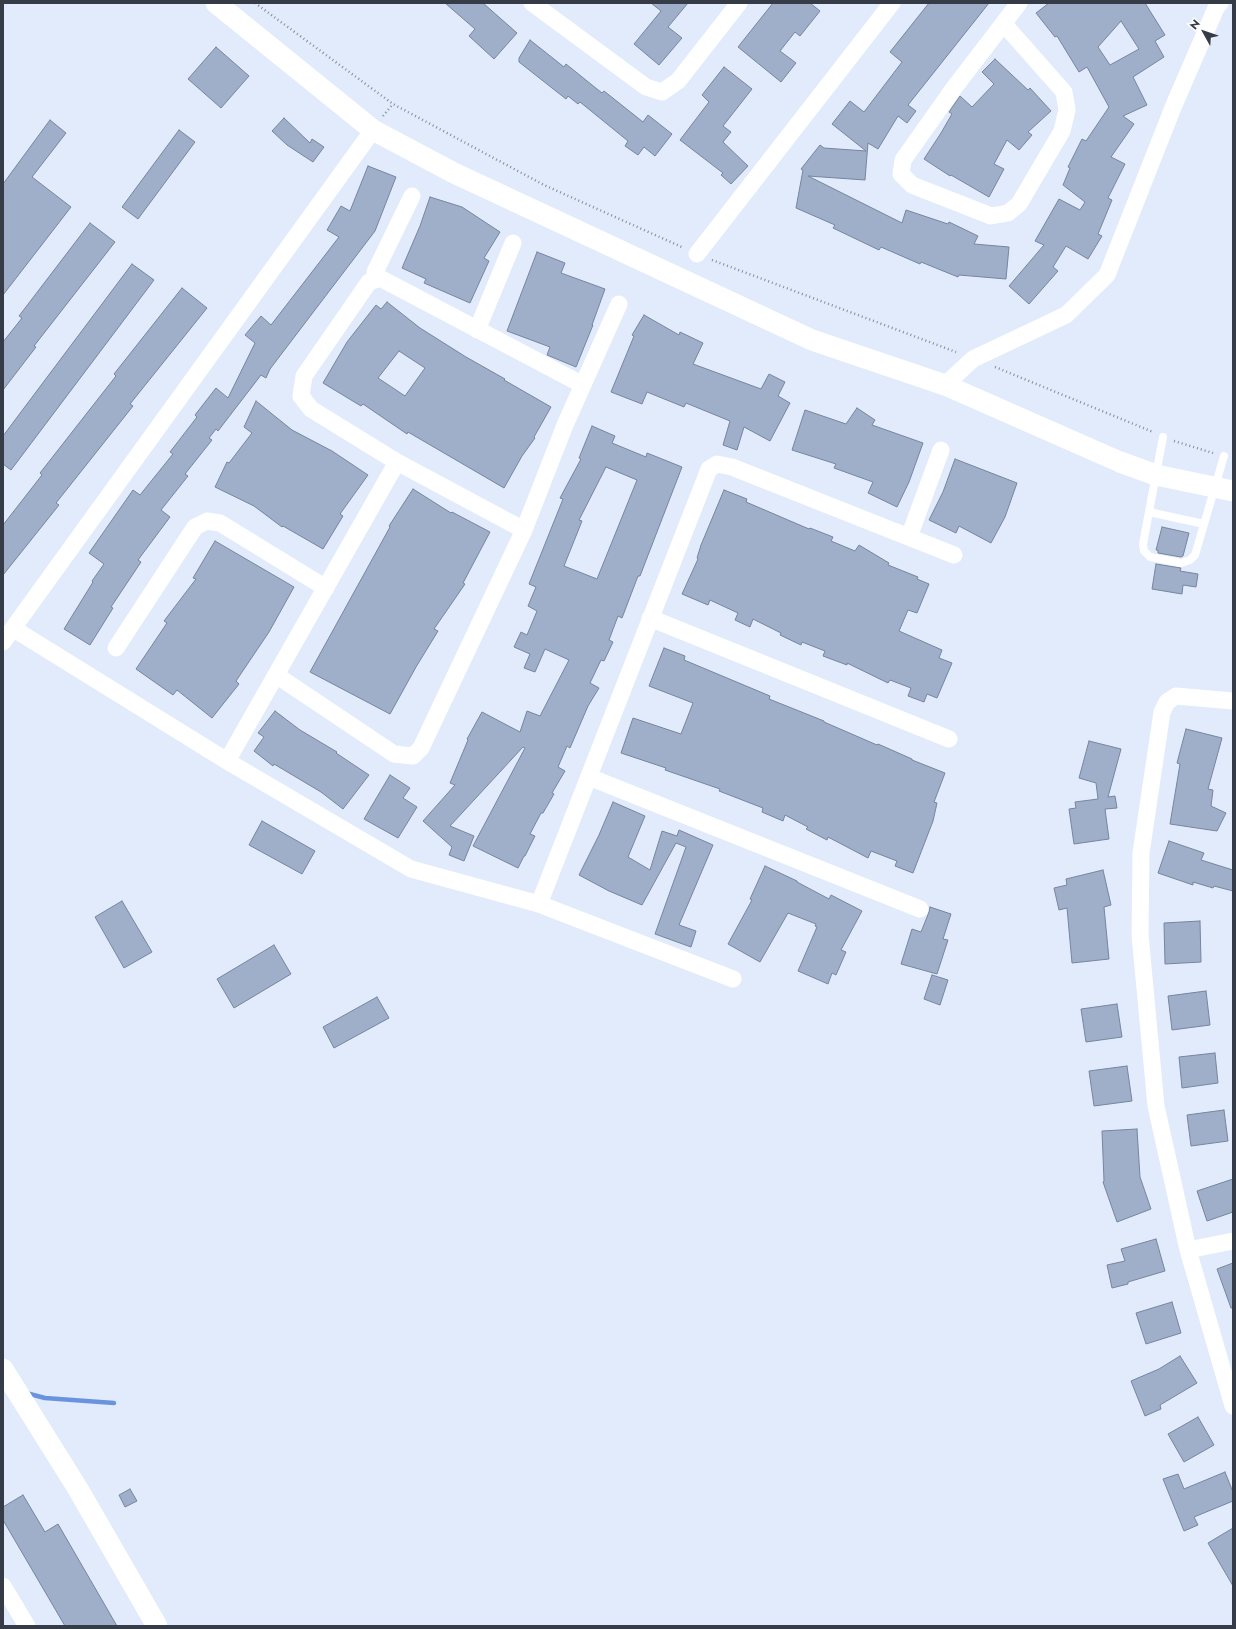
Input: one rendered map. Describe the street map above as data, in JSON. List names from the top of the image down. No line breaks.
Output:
{"north":"top left"}
